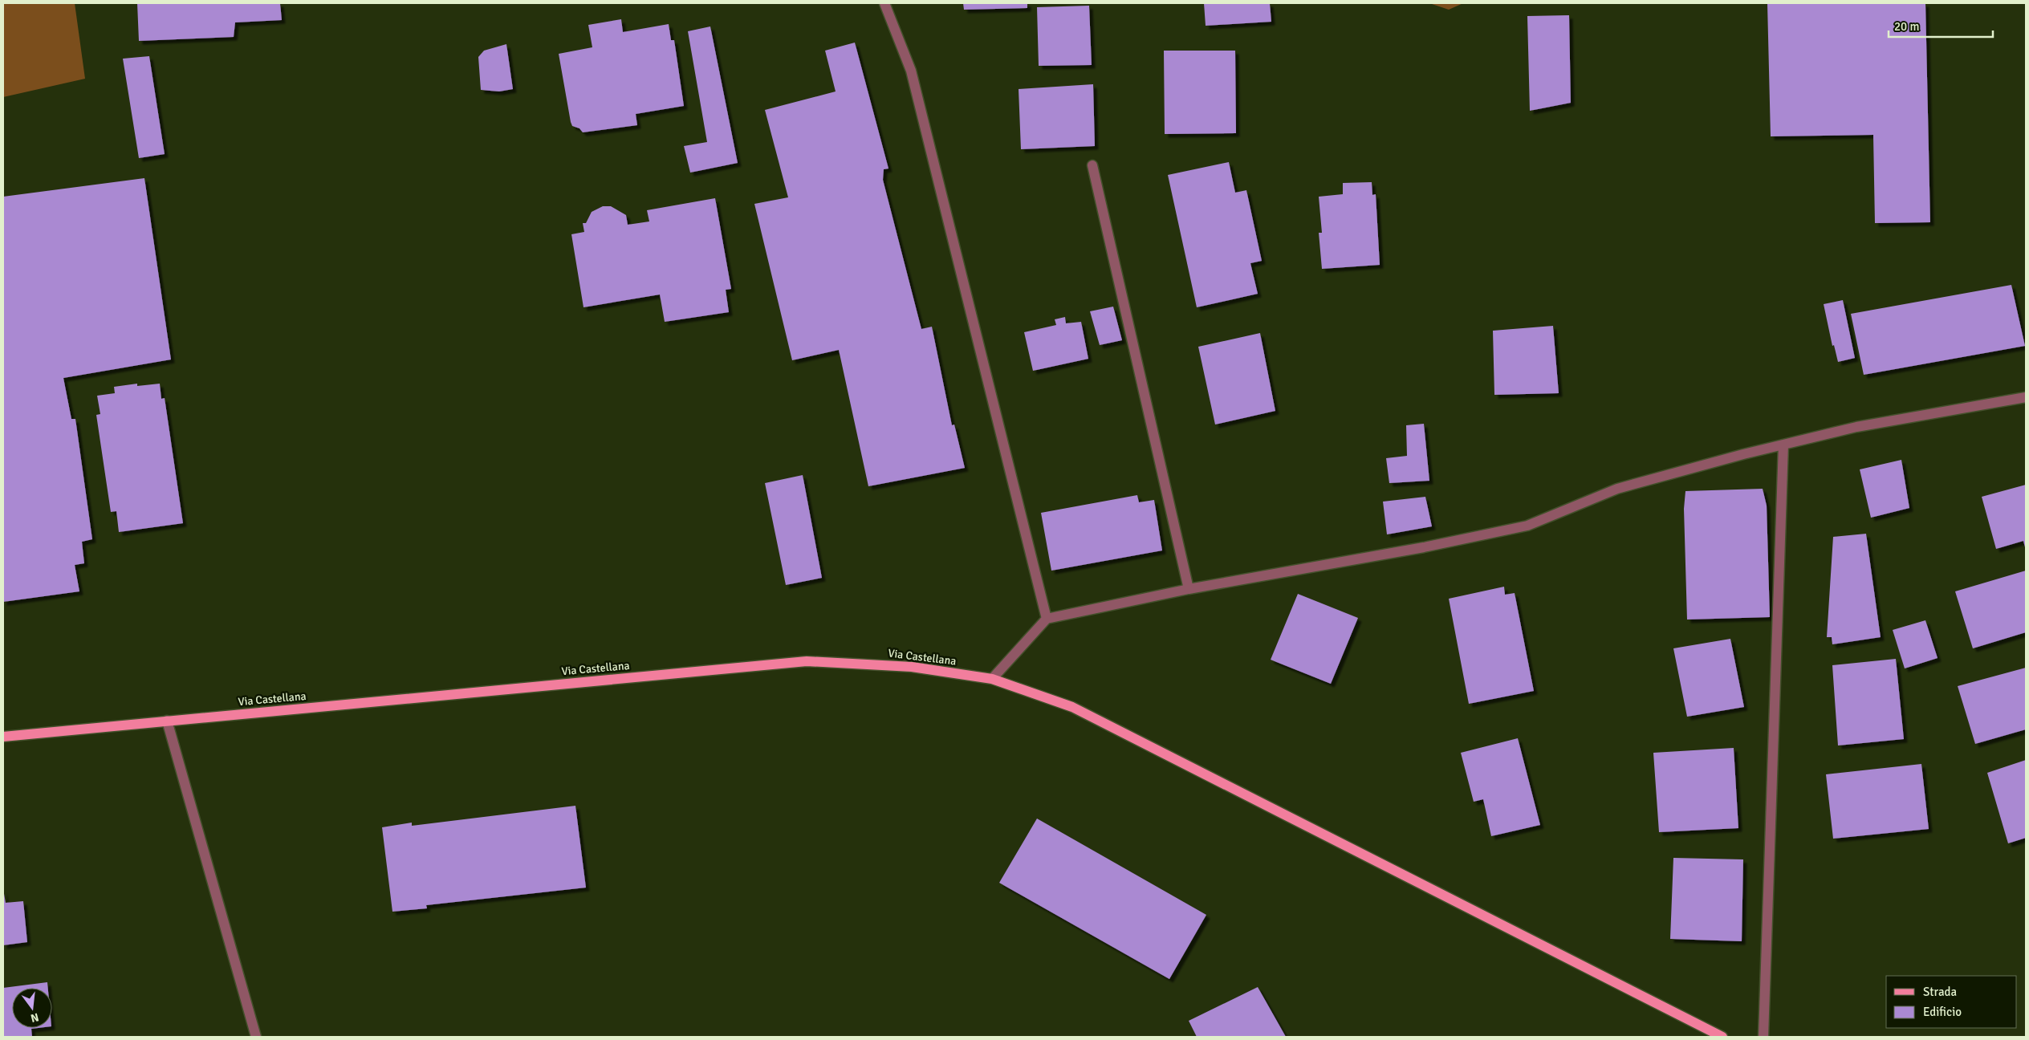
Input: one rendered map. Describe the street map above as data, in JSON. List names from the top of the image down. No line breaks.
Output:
{"streets":{"main road":["Via Castellana"]},"legend":["Strada","Edificio"],"scale_bar":"20 m","north":"bottom"}
